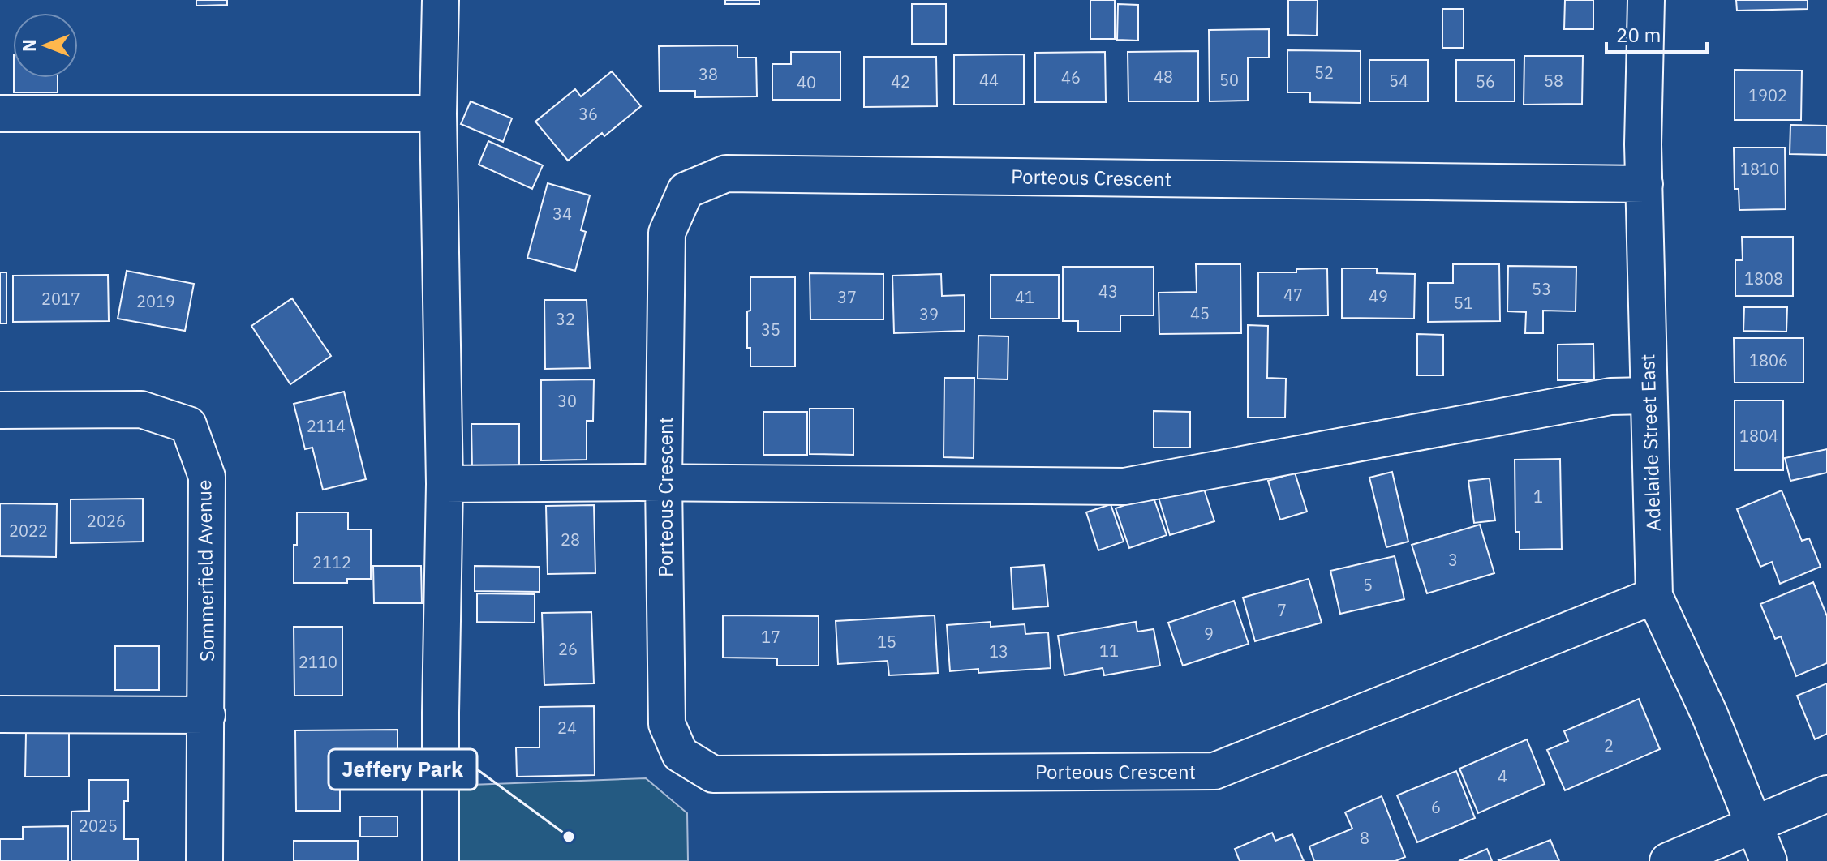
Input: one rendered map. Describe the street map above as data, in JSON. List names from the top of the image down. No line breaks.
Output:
{"streets":{"street":["Porteous Crescent","Adelaide Street East","Sommerfield Avenue"]},"crossings":[["Porteous Crescent","Adelaide Street East"]],"places":["Jeffery Park"],"house_numbers":["52","38","48","46","44","50","54","58","42","56","40","1902","36","1810","34","1808","53","43","47","49","37","41","2017","2019","51","45","39","32","35","1806","30","2114","1804","1","2026","2022","28","3","2112","5","7","9","17","15","26","11","13","2110","24","2","4","6","2025","8"],"scale_bar":"20 m","north":"left"}
